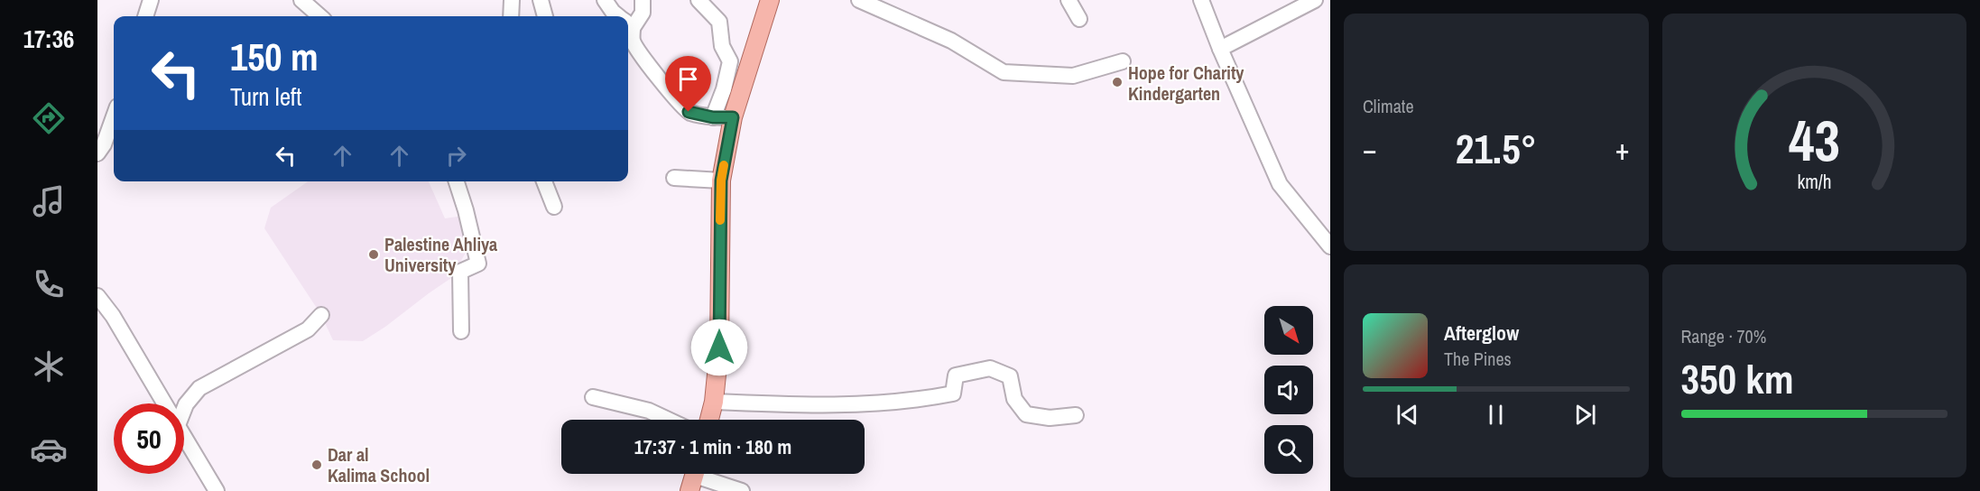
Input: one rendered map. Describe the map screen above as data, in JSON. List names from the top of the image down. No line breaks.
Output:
{"places":["Hope for Charity Kindergarten","Palestine Ahliya University","Dar al Kalima School"],"north":"bottom right","page":{"tabs":"17:36","tile":["Climate",["Range · 70%","350 km"]],"turn":["150 m","Turn left"],"heat":["−","21.5°","+"],"song":["Afterglow","The Pines"],"limit":"50","trip":"17:37 · 1 min · 180 m","gauge":["43","km/h"]}}
